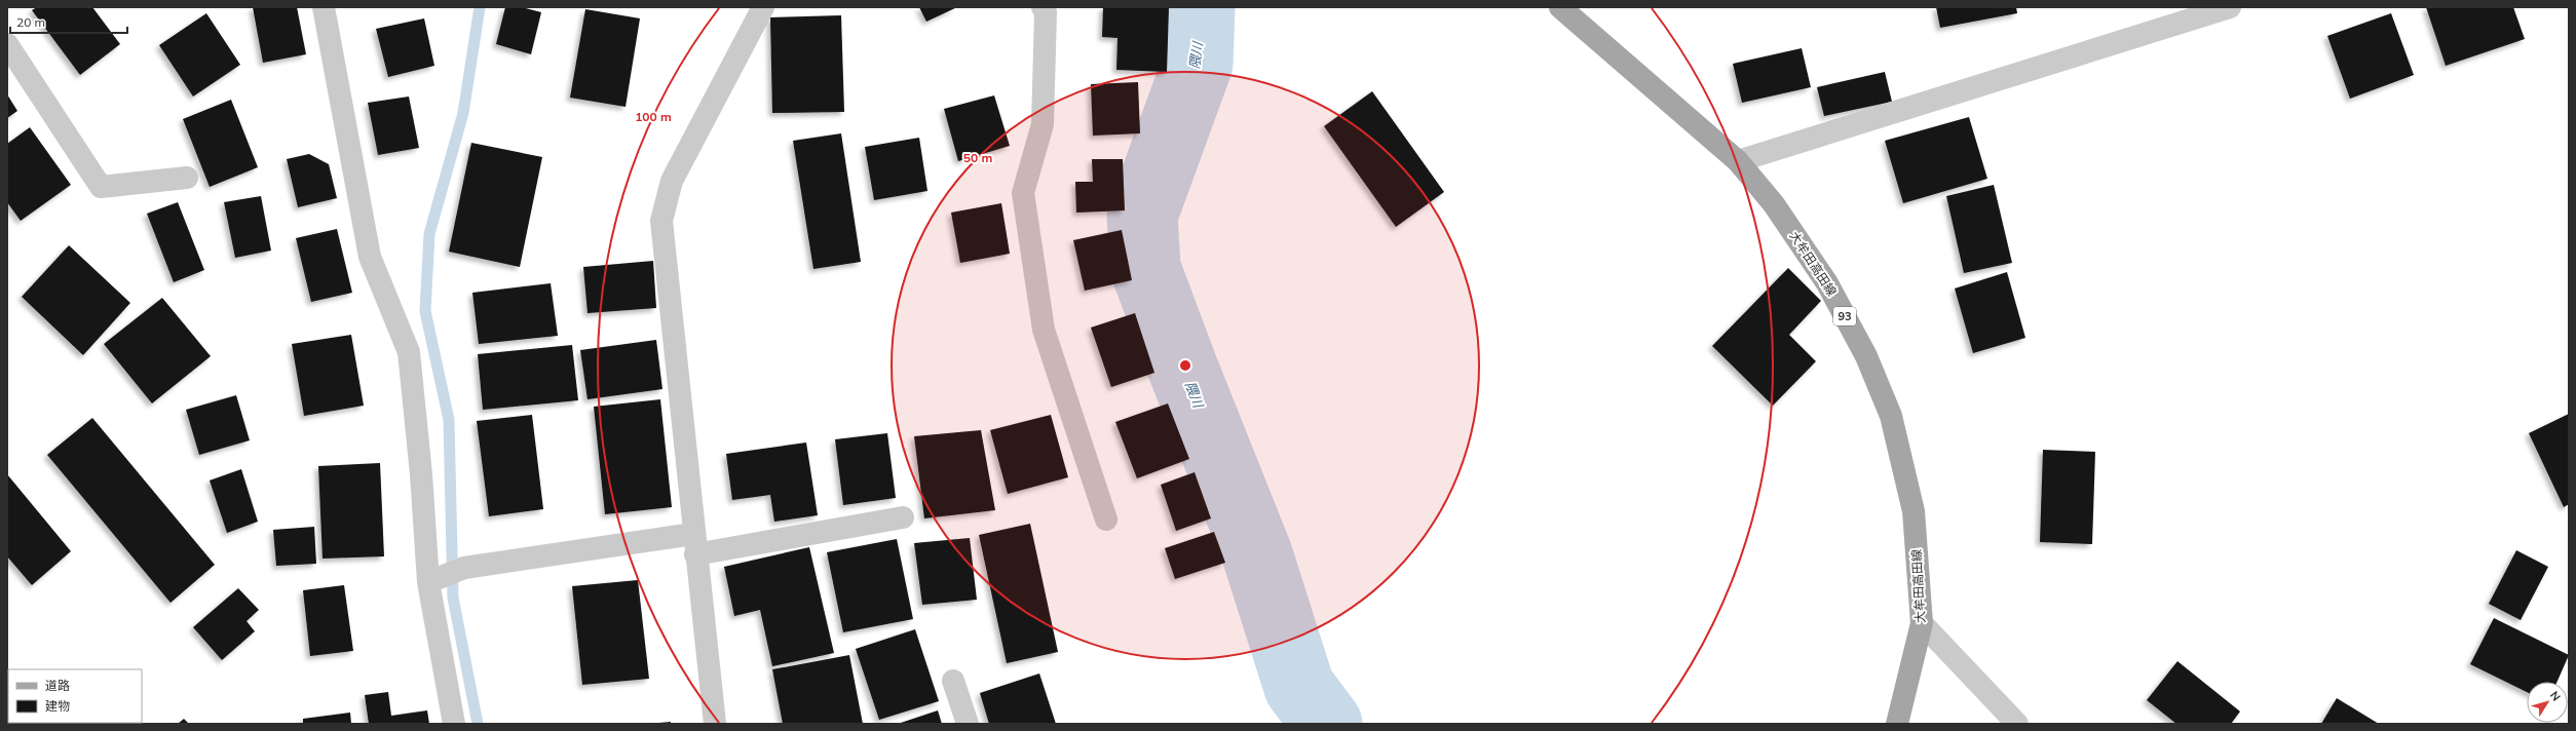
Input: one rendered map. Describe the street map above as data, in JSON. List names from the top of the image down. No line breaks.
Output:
{"streets":{"main road":["大牟田高田線","93"]},"water":["隈川"],"legend":["道路","建物"],"scale_bar":"20 m","north":"top right","rings":["100 m","50 m"]}
